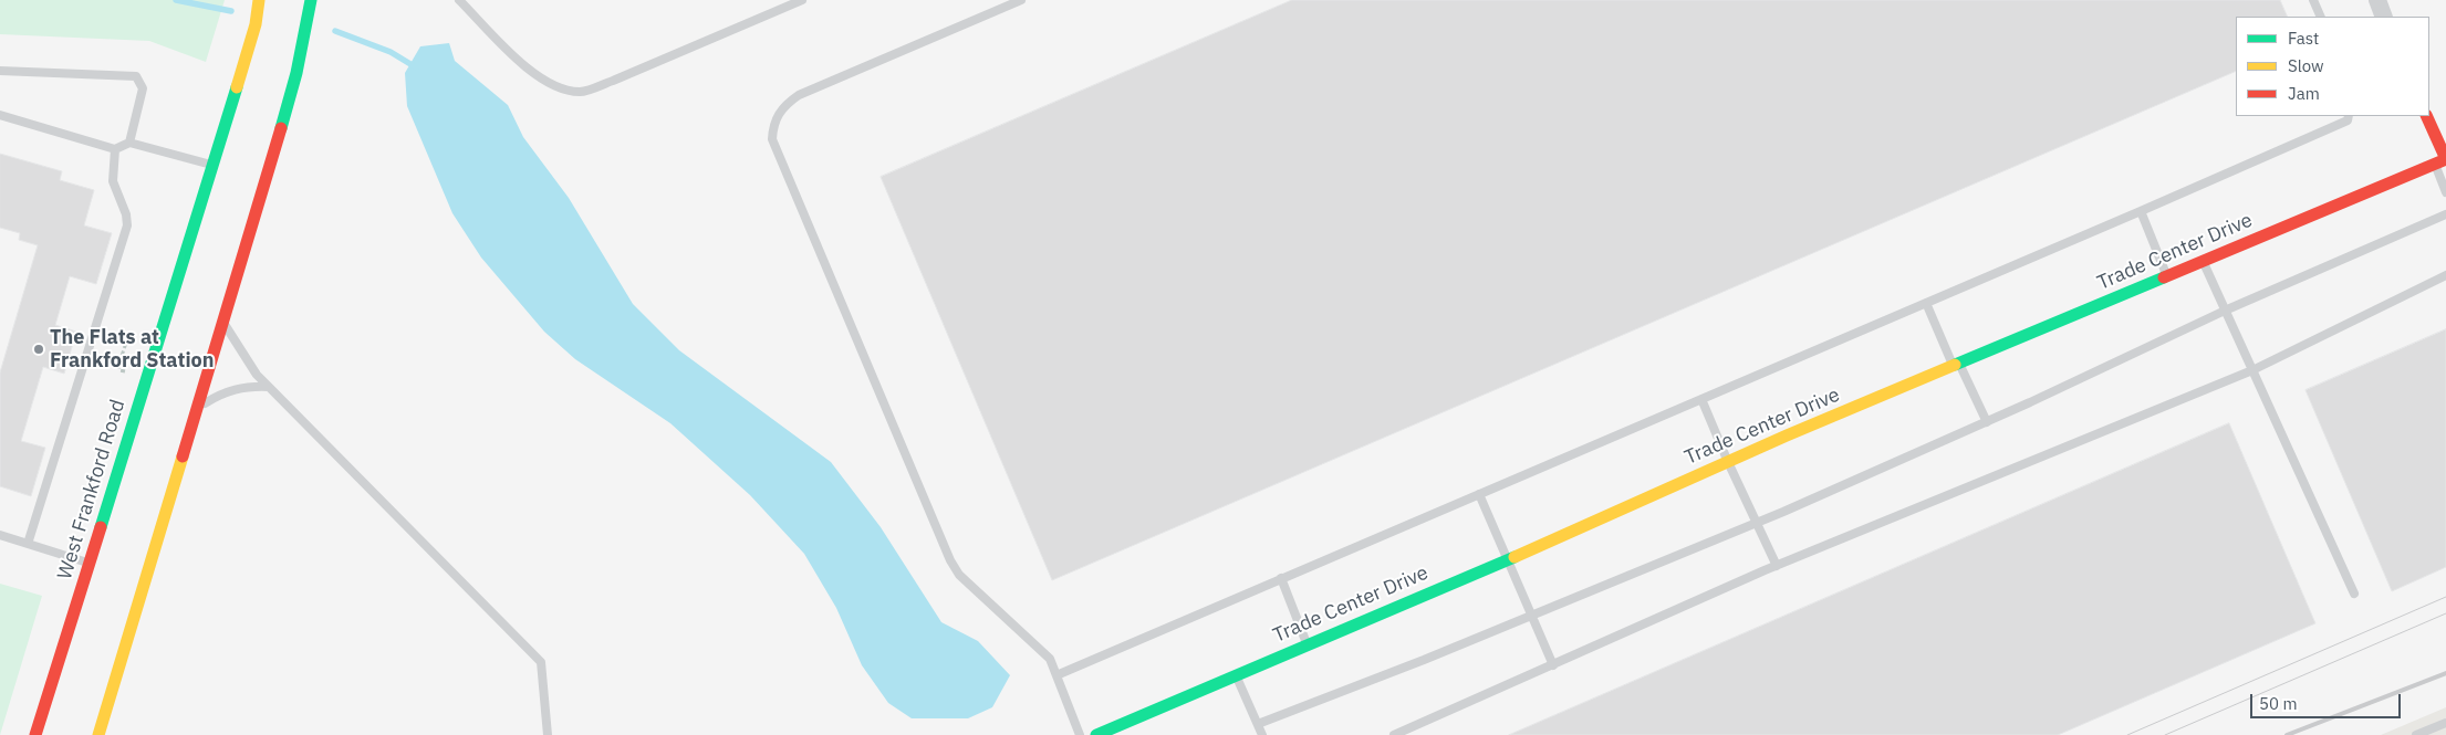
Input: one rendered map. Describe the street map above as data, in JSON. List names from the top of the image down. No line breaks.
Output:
{"streets":{"main road":["Trade Center Drive","West Frankford Road"]},"places":["The Flats at Frankford Station"],"legend":["Fast","Slow","Jam"],"scale_bar":"50 m"}
